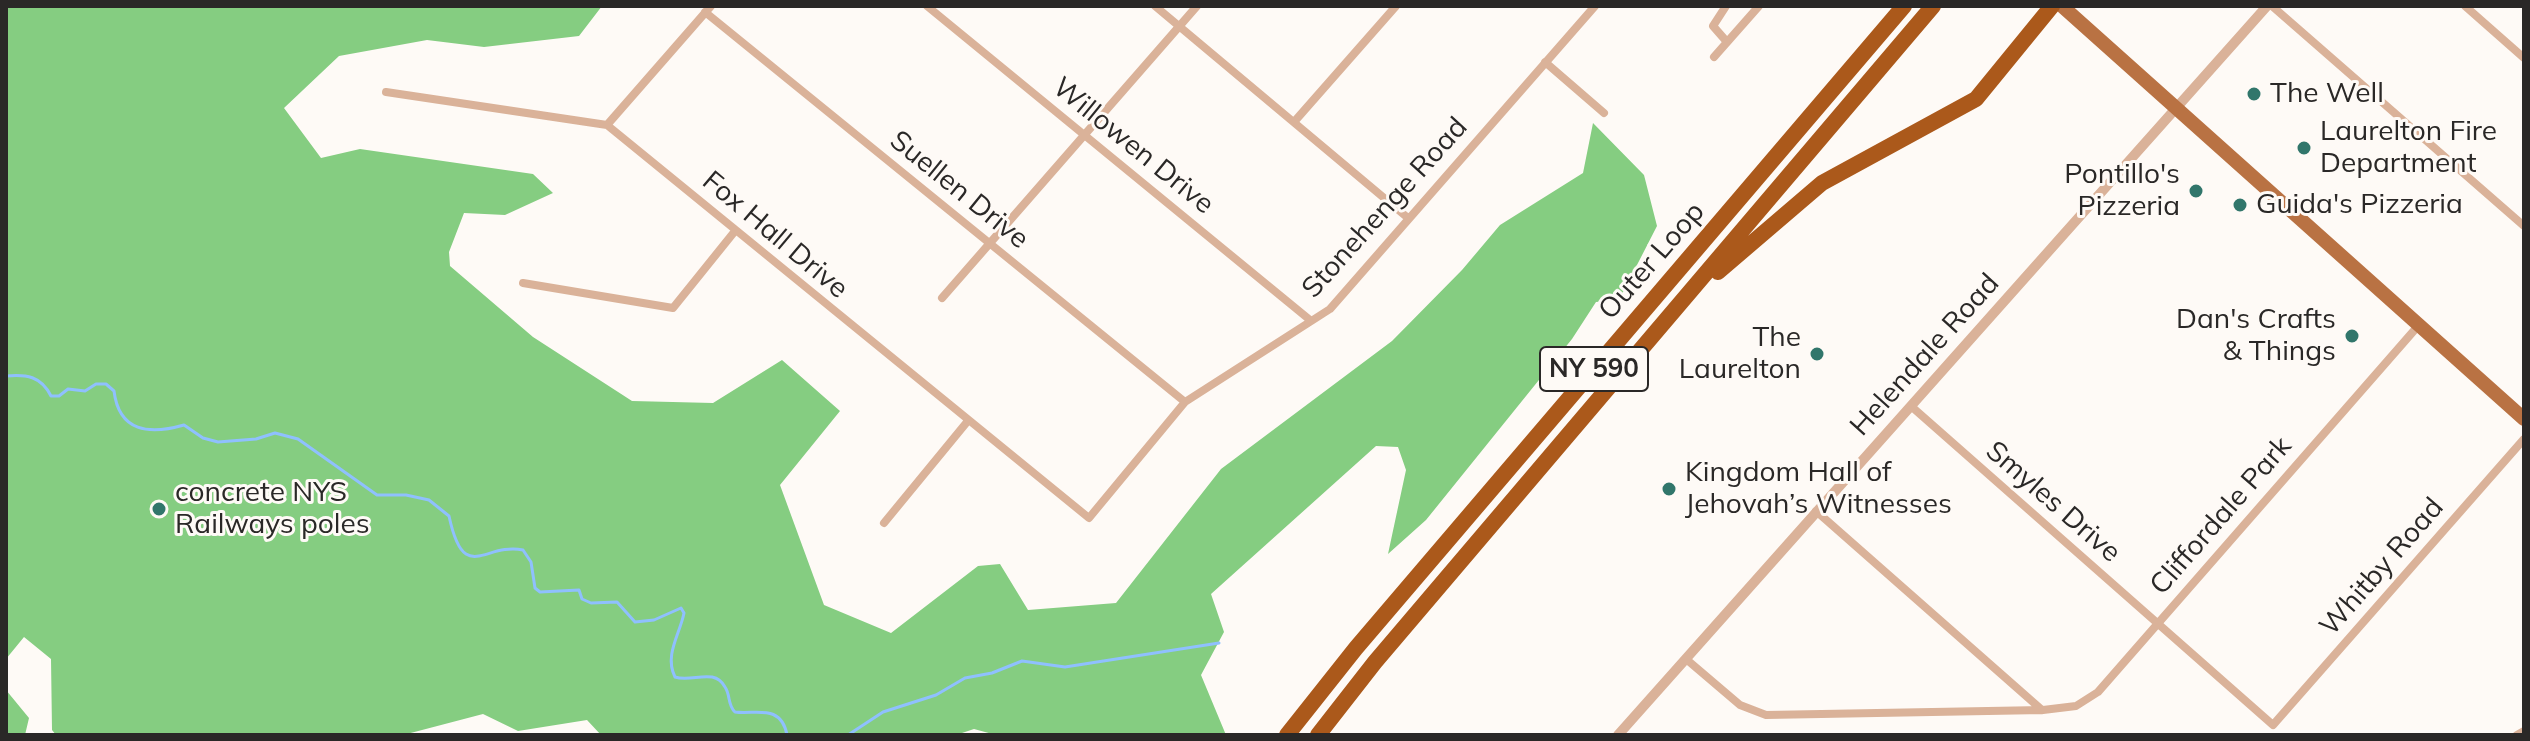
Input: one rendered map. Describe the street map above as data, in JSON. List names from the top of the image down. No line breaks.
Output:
{"streets":{"highway":["Outer Loop","NY 590"],"street":["Willowen Drive","Suellen Drive","Stonehenge Road","Fox Hall Drive","Helendale Road","Smyles Drive","Cliffordale Park","Whitby Road"]},"crossings":[["Willowen Drive","Stonehenge Road"],["Suellen Drive","Stonehenge Road"],["Stonehenge Road","Fox Hall Drive"],["Helendale Road","Smyles Drive"],["Helendale Road","Cliffordale Park"],["Smyles Drive","Cliffordale Park"],["Smyles Drive","Whitby Road"]],"places":["The Well","Laurelton Fire Department","Pontillo's Pizzeria","Guida's Pizzeria","Dan's Crafts & Things","The Laurelton","Kingdom Hall of Jehovah’s Witnesses","concrete NYS Railways poles"]}
